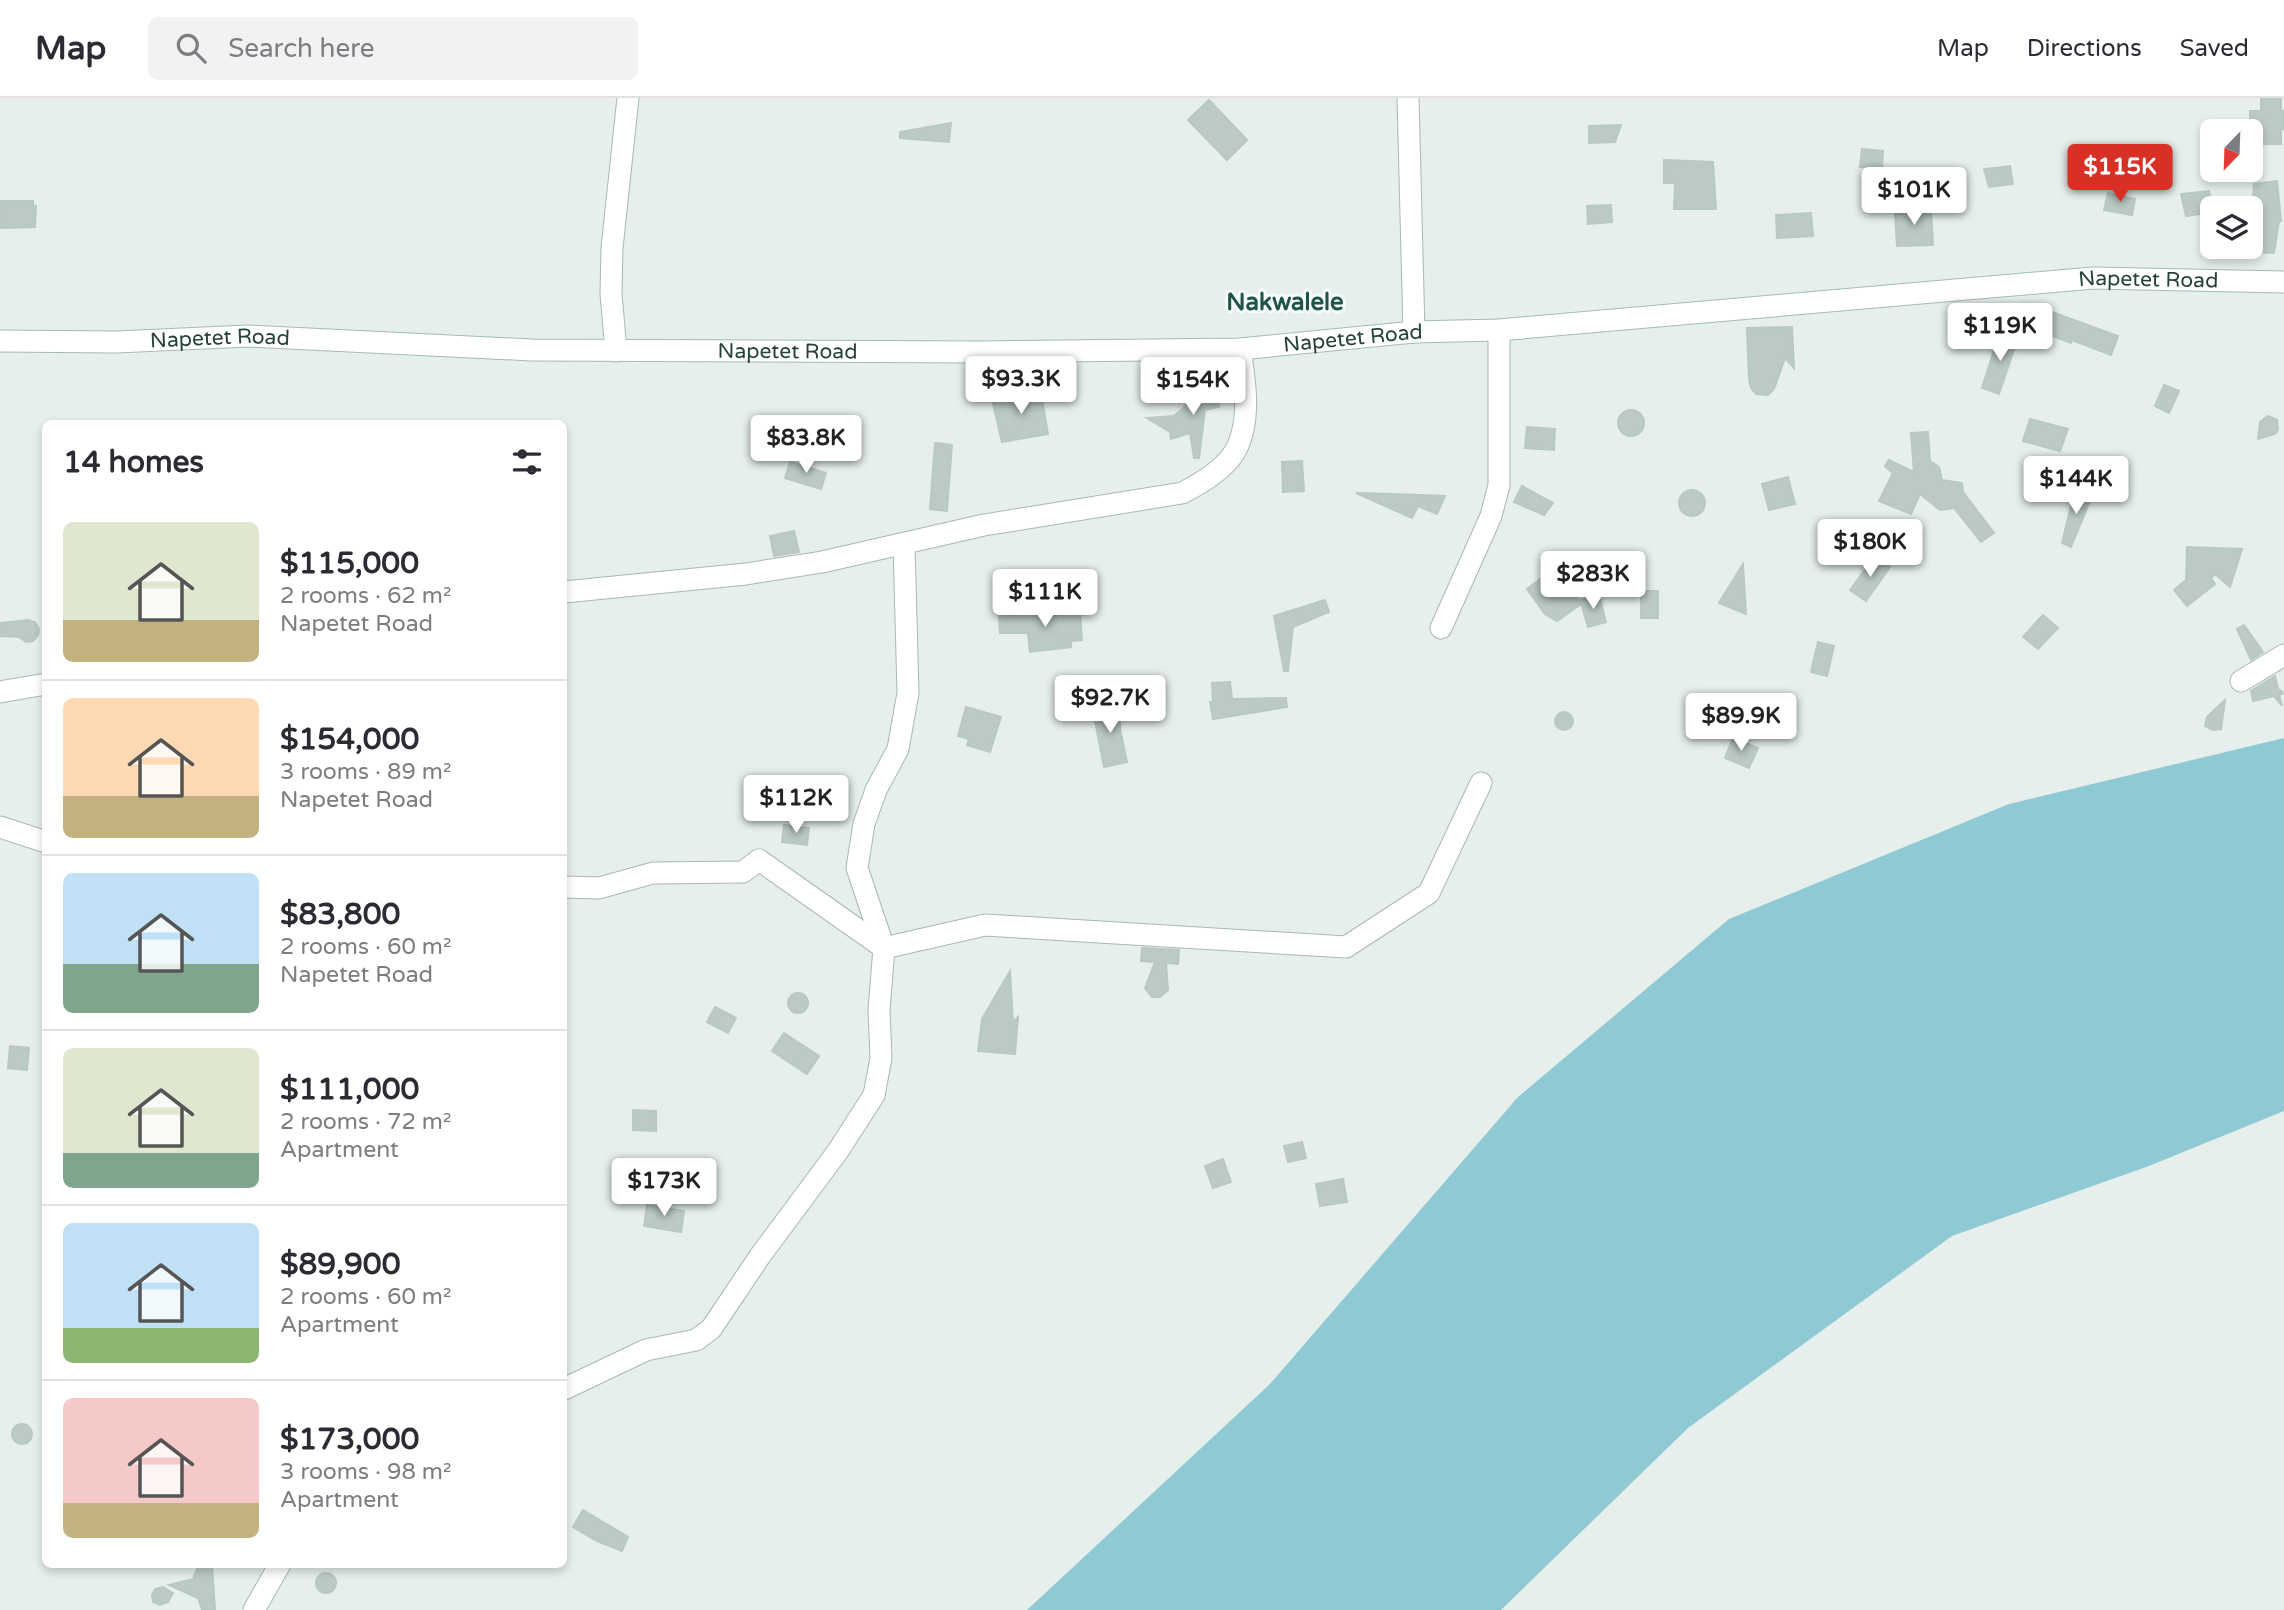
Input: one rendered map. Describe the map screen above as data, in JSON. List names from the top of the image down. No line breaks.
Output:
{"streets":{"street":["Napetet Road"]},"districts":["Nakwalele"],"north":"bottom left","page":{"header":"Map","search":"Search here","nav":["Map","Directions","Saved"],"price":["$115K","$101K","$119K","$93.3K","$154K","$83.8K","$144K","$180K","$283K","$111K","$92.7K","$89.9K","$112K","$173K"],"heading":"14 homes","list":[{"name":"$115,000","note":"2 rooms · 62 m² · Napetet Road"},{"name":"$154,000","note":"3 rooms · 89 m² · Napetet Road"},{"name":"$83,800","note":"2 rooms · 60 m² · Napetet Road"},{"name":"$111,000","note":"2 rooms · 72 m² · Apartment"},{"name":"$89,900","note":"2 rooms · 60 m² · Apartment"},{"name":"$173,000","note":"3 rooms · 98 m² · Apartment"}]}}
